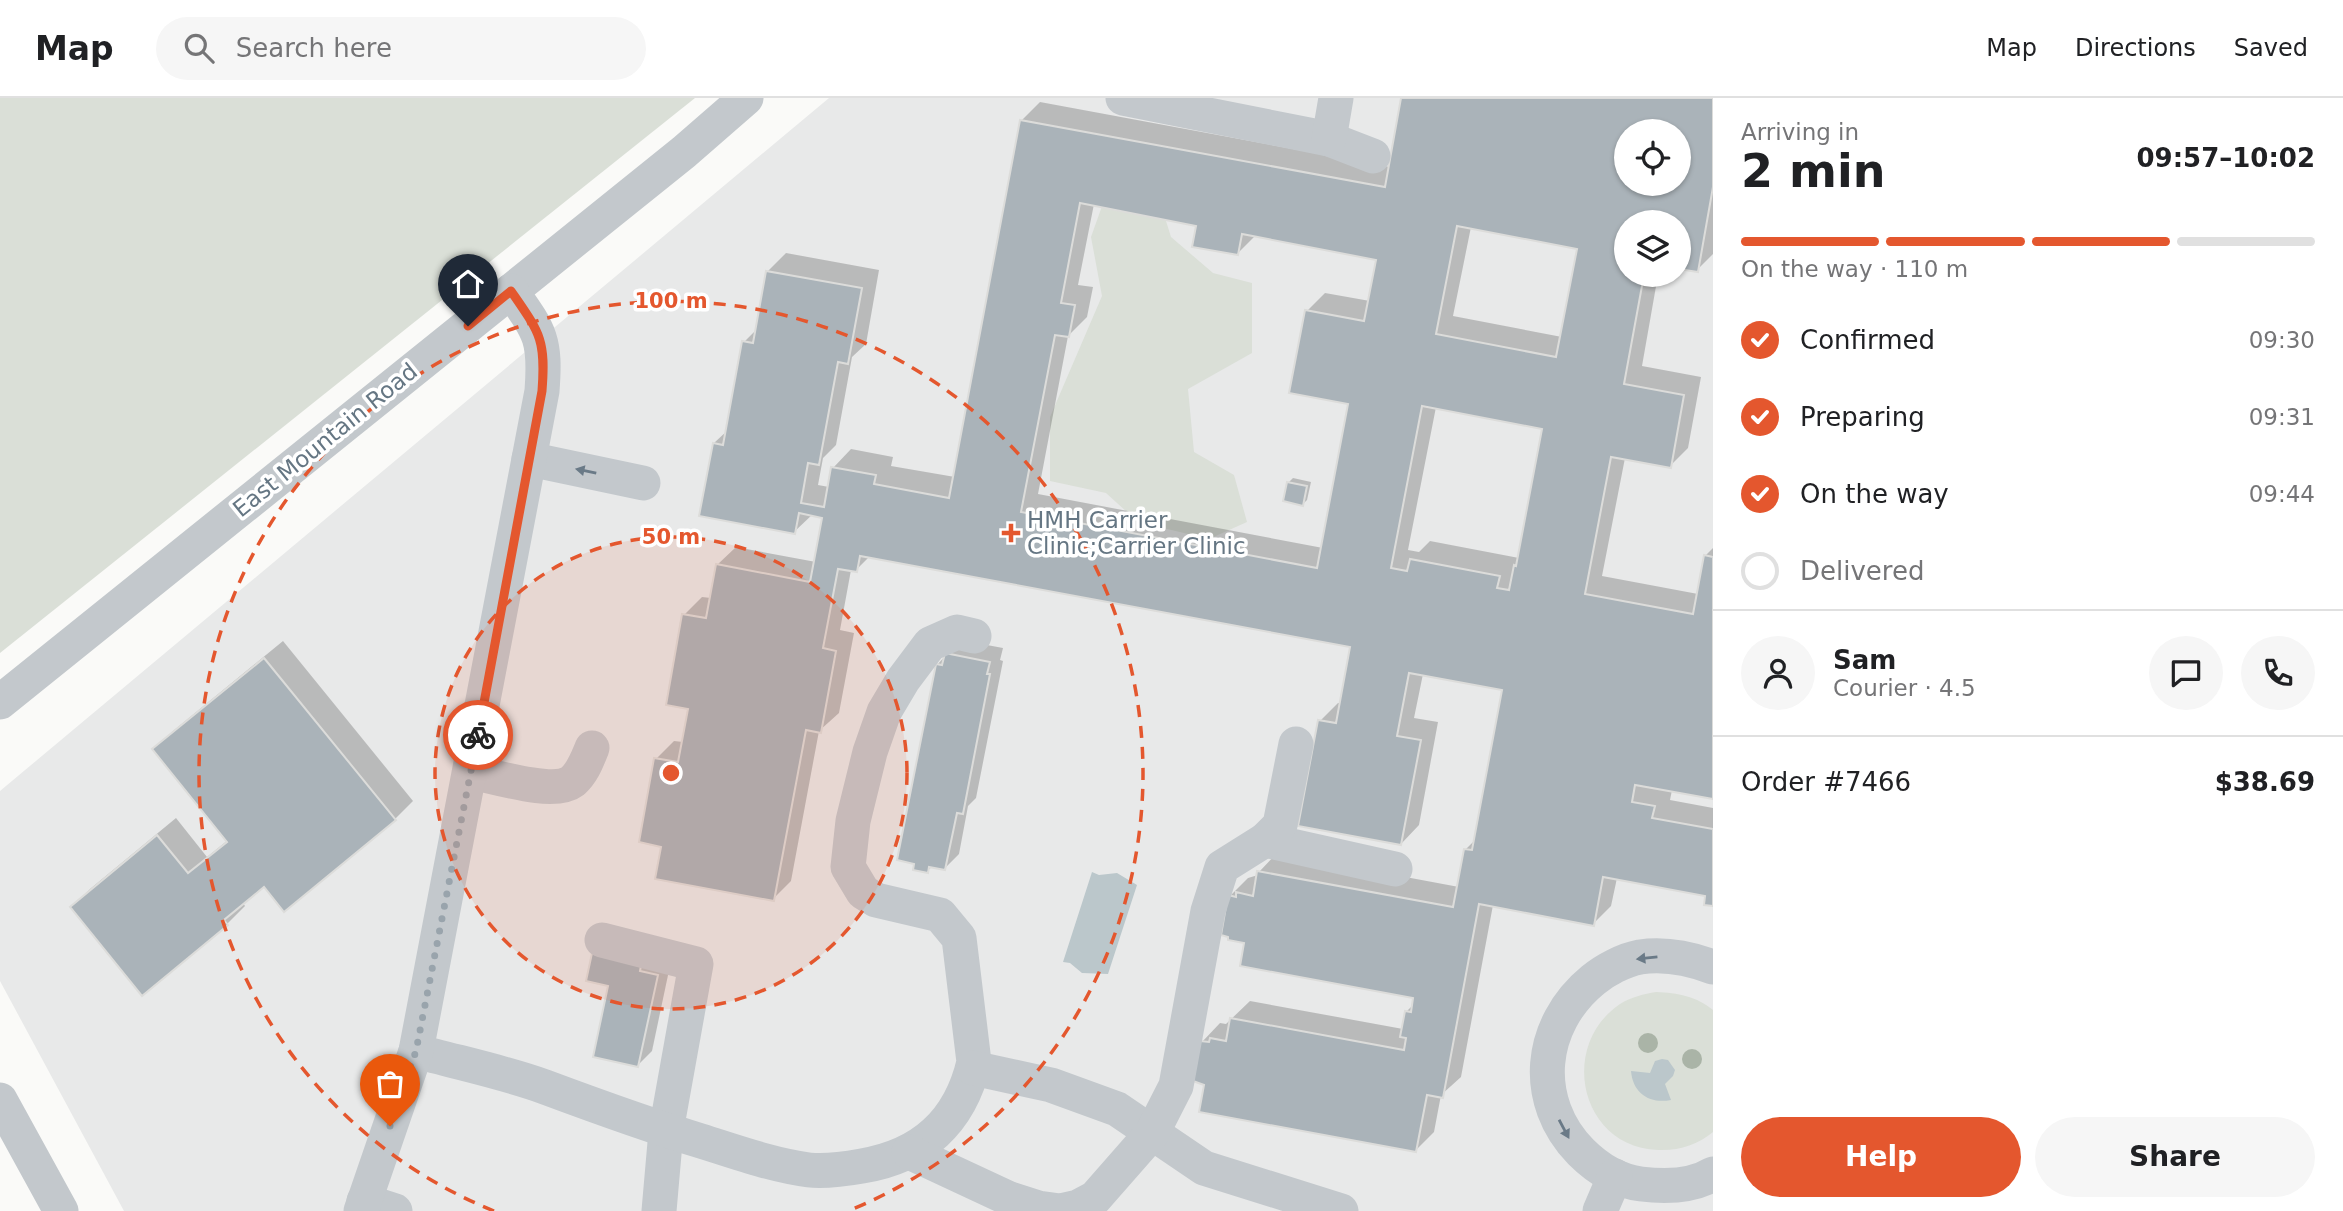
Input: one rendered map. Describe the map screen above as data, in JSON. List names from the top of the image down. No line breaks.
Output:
{"streets":{"street":["East Mountain Road"]},"places":{"health":["HMH Carrier Clinic;Carrier Clinic"]},"page":{"header":"Map","search":"Search here","nav":["Map","Directions","Saved"],"heading":["2 min","Arriving in","09:57–10:02"],"panel":["Sam","Courier · 4.5","Order #7466","$38.69"],"bar":"On the way · 110 m","list":[["Confirmed","09:30"],["Preparing","09:31"],["On the way","09:44"],"Delivered"],"buttons":["Help","Share"]},"rings":["100 m","50 m"]}
